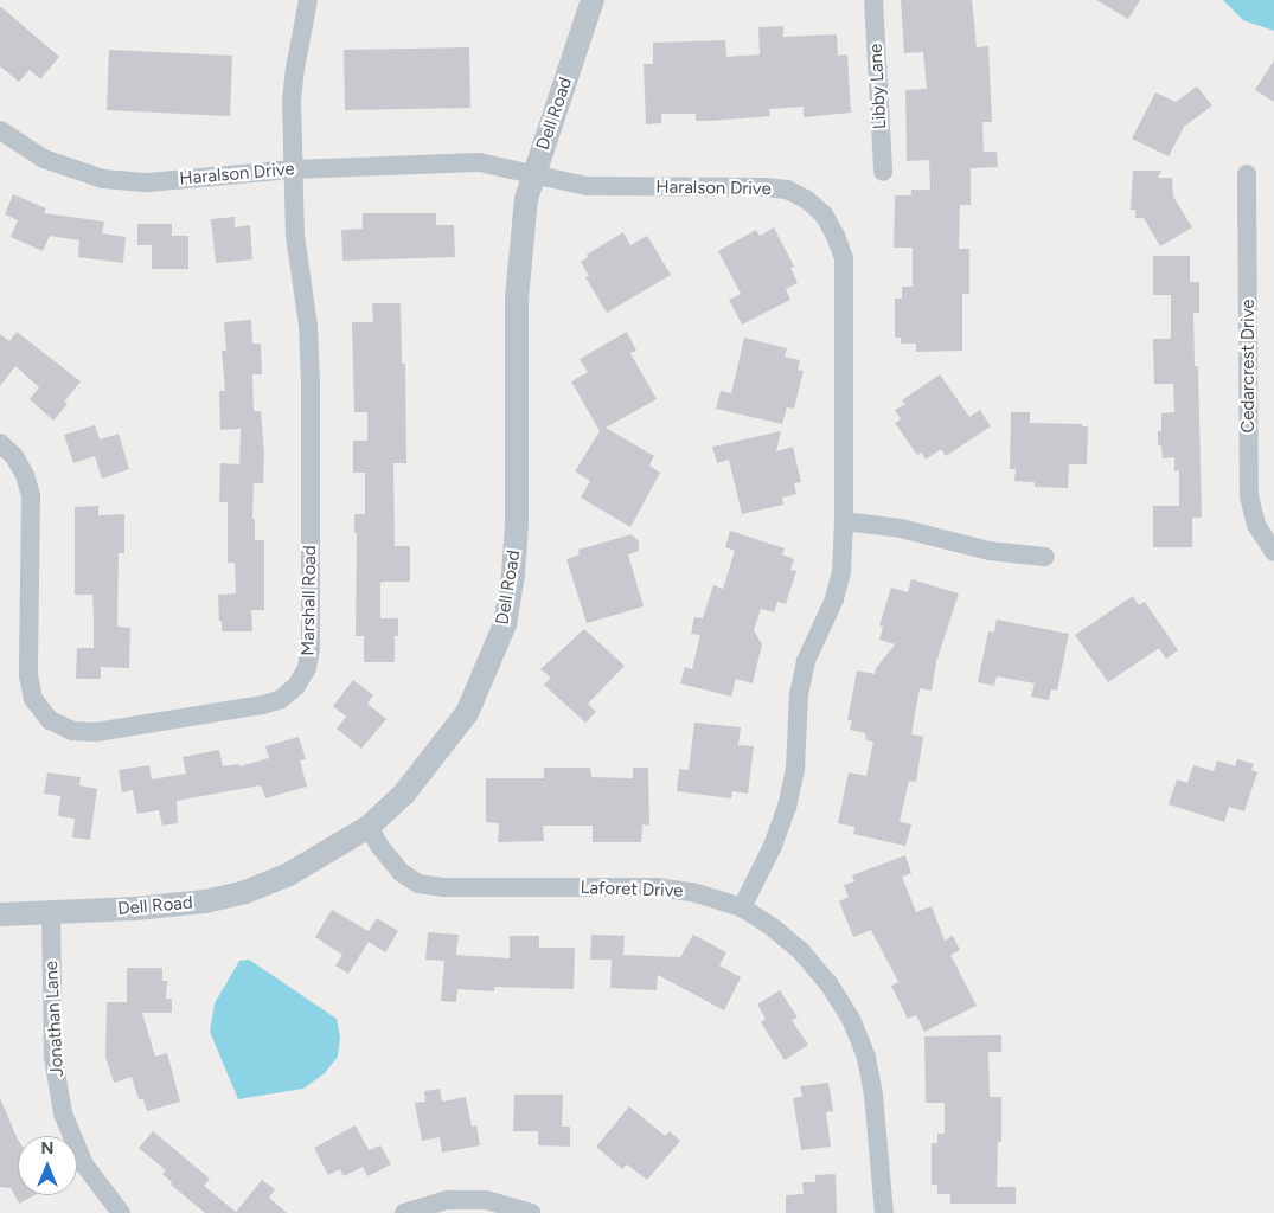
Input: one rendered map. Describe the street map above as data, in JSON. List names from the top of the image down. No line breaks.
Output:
{"streets":{"street":["Libby Lane","Dell Road","Haralson Drive","Cedarcrest Drive","Marshall Road","Laforet Drive","Jonathan Lane"]},"crossings":[["Dell Road","Haralson Drive"],["Dell Road","Laforet Drive"],["Dell Road","Jonathan Lane"],["Haralson Drive","Marshall Road"],["Haralson Drive","Laforet Drive"]],"north":"top"}
